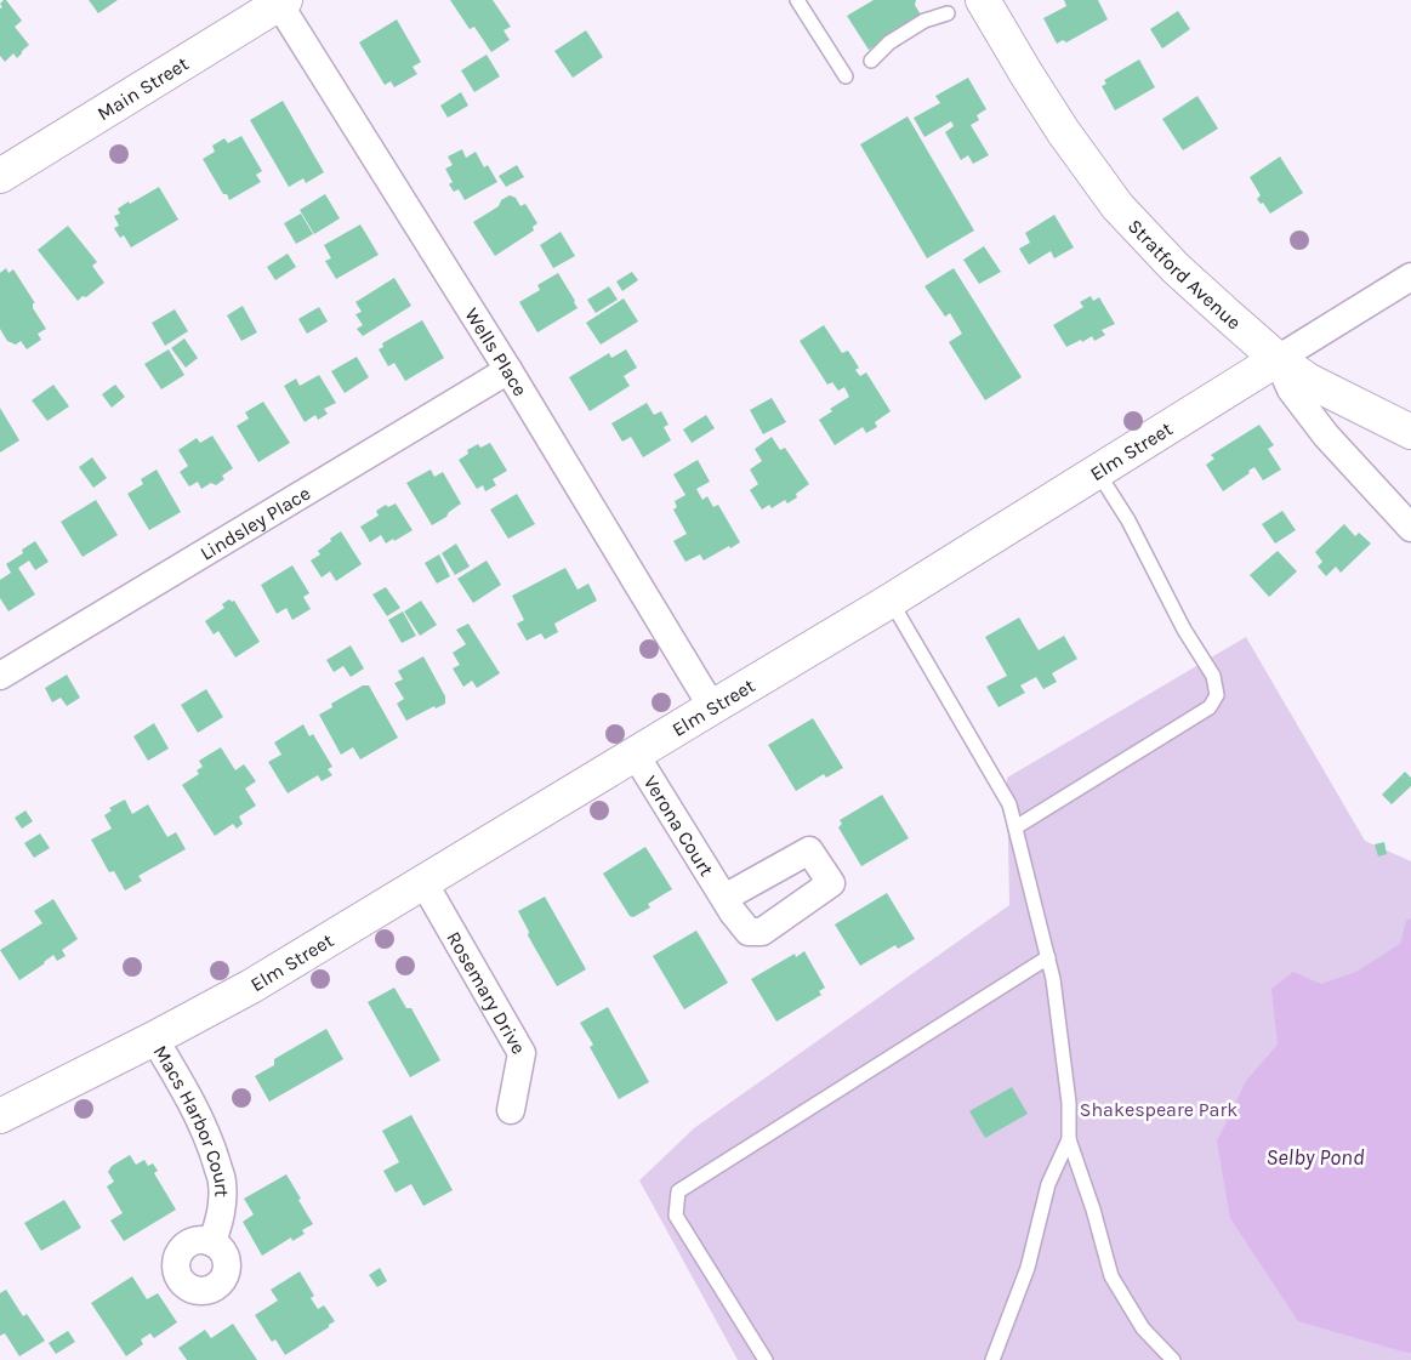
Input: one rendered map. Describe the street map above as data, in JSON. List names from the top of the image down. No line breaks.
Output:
{"streets":{"street":["Main Street","Stratford Avenue","Wells Place","Elm Street","Lindsley Place","Verona Court","Rosemary Drive","Macs Harbor Court"]},"crossings":[["Main Street","Wells Place"],["Stratford Avenue","Elm Street"],["Wells Place","Elm Street"],["Wells Place","Lindsley Place"],["Elm Street","Verona Court"],["Elm Street","Rosemary Drive"],["Elm Street","Macs Harbor Court"]],"water":["Selby Pond"],"parks":["Shakespeare Park"]}
